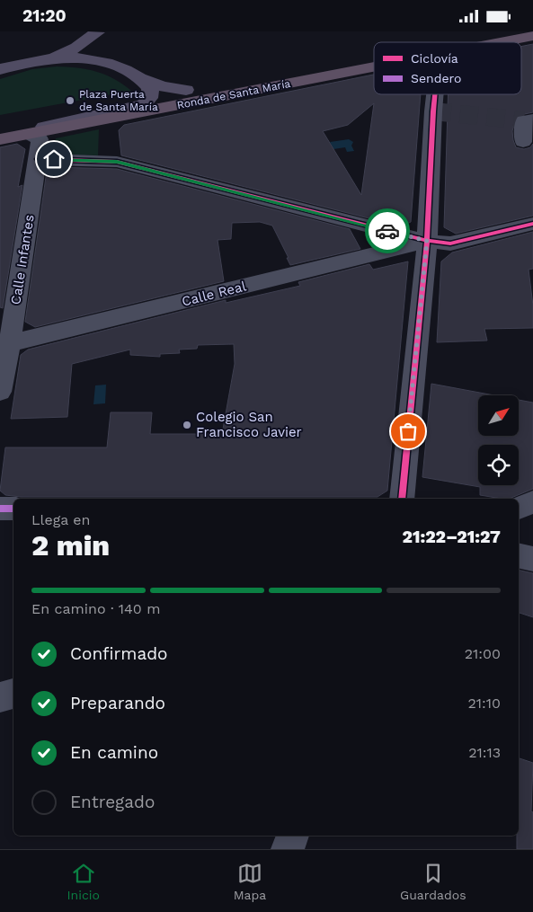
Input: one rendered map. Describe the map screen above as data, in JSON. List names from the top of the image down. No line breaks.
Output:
{"streets":{"highway":["Ronda de Santa María"],"street":["Calle Infantes","Calle Real"]},"crossings":[["Ronda de Santa María","Calle Infantes"],["Calle Infantes","Calle Real"]],"places":["Plaza Puerta de Santa María","Colegio San Francisco Javier"],"legend":["Ciclovía","Sendero"],"north":"top right","page":{"status":"21:20","heading":["2 min","Llega en","21:22–21:27"],"bar":"En camino · 140 m","list":[["Confirmado","21:00"],["Preparando","21:10"],["En camino","21:13"],"Entregado"],"tabs":["Inicio","Mapa","Guardados"]}}
